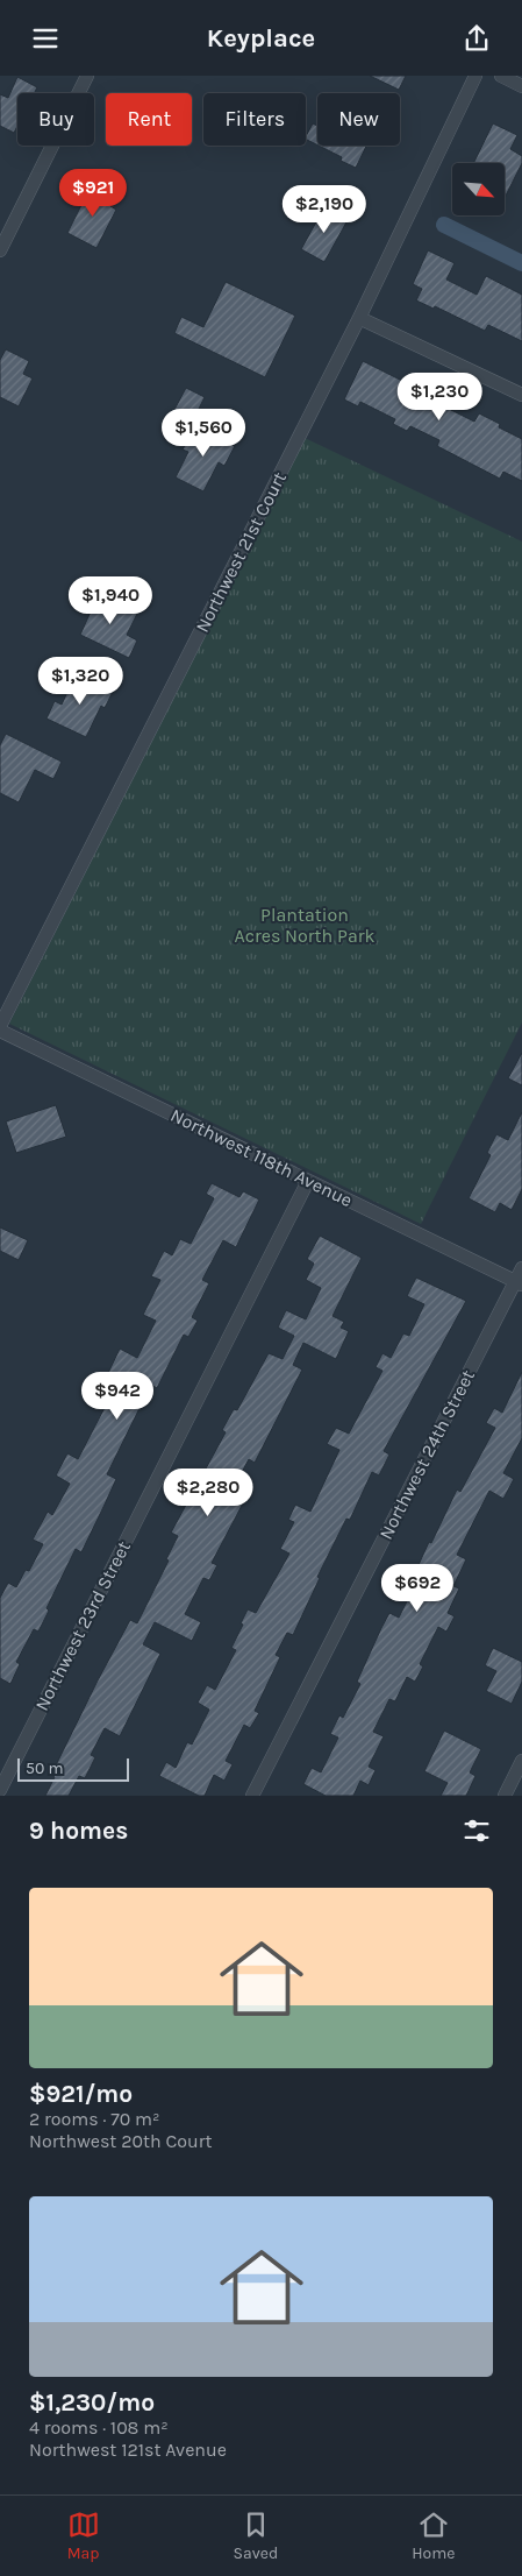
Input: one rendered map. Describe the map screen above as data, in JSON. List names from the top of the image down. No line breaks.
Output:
{"streets":{"street":["Northwest 21st Court","Northwest 118th Avenue","Northwest 24th Street","Northwest 23rd Street"]},"crossings":[["Northwest 118th Avenue","Northwest 24th Street"],["Northwest 118th Avenue","Northwest 23rd Street"]],"parks":["Plantation Acres North Park"],"scale_bar":"50 m","north":"bottom right","page":{"header":"Keyplace","chip":["Buy","Rent","Filters","New"],"price":["$921","$2,190","$1,230","$1,560","$1,940","$1,320","$942","$2,280","$692"],"scale":"50 m","heading":"9 homes","list":[{"name":"$921/mo","note":"2 rooms · 70 m² · Northwest 20th Court"},{"name":"$1,230/mo","note":"4 rooms · 108 m² · Northwest 121st Avenue"}],"tabs":["Map","Saved","Home"]}}
